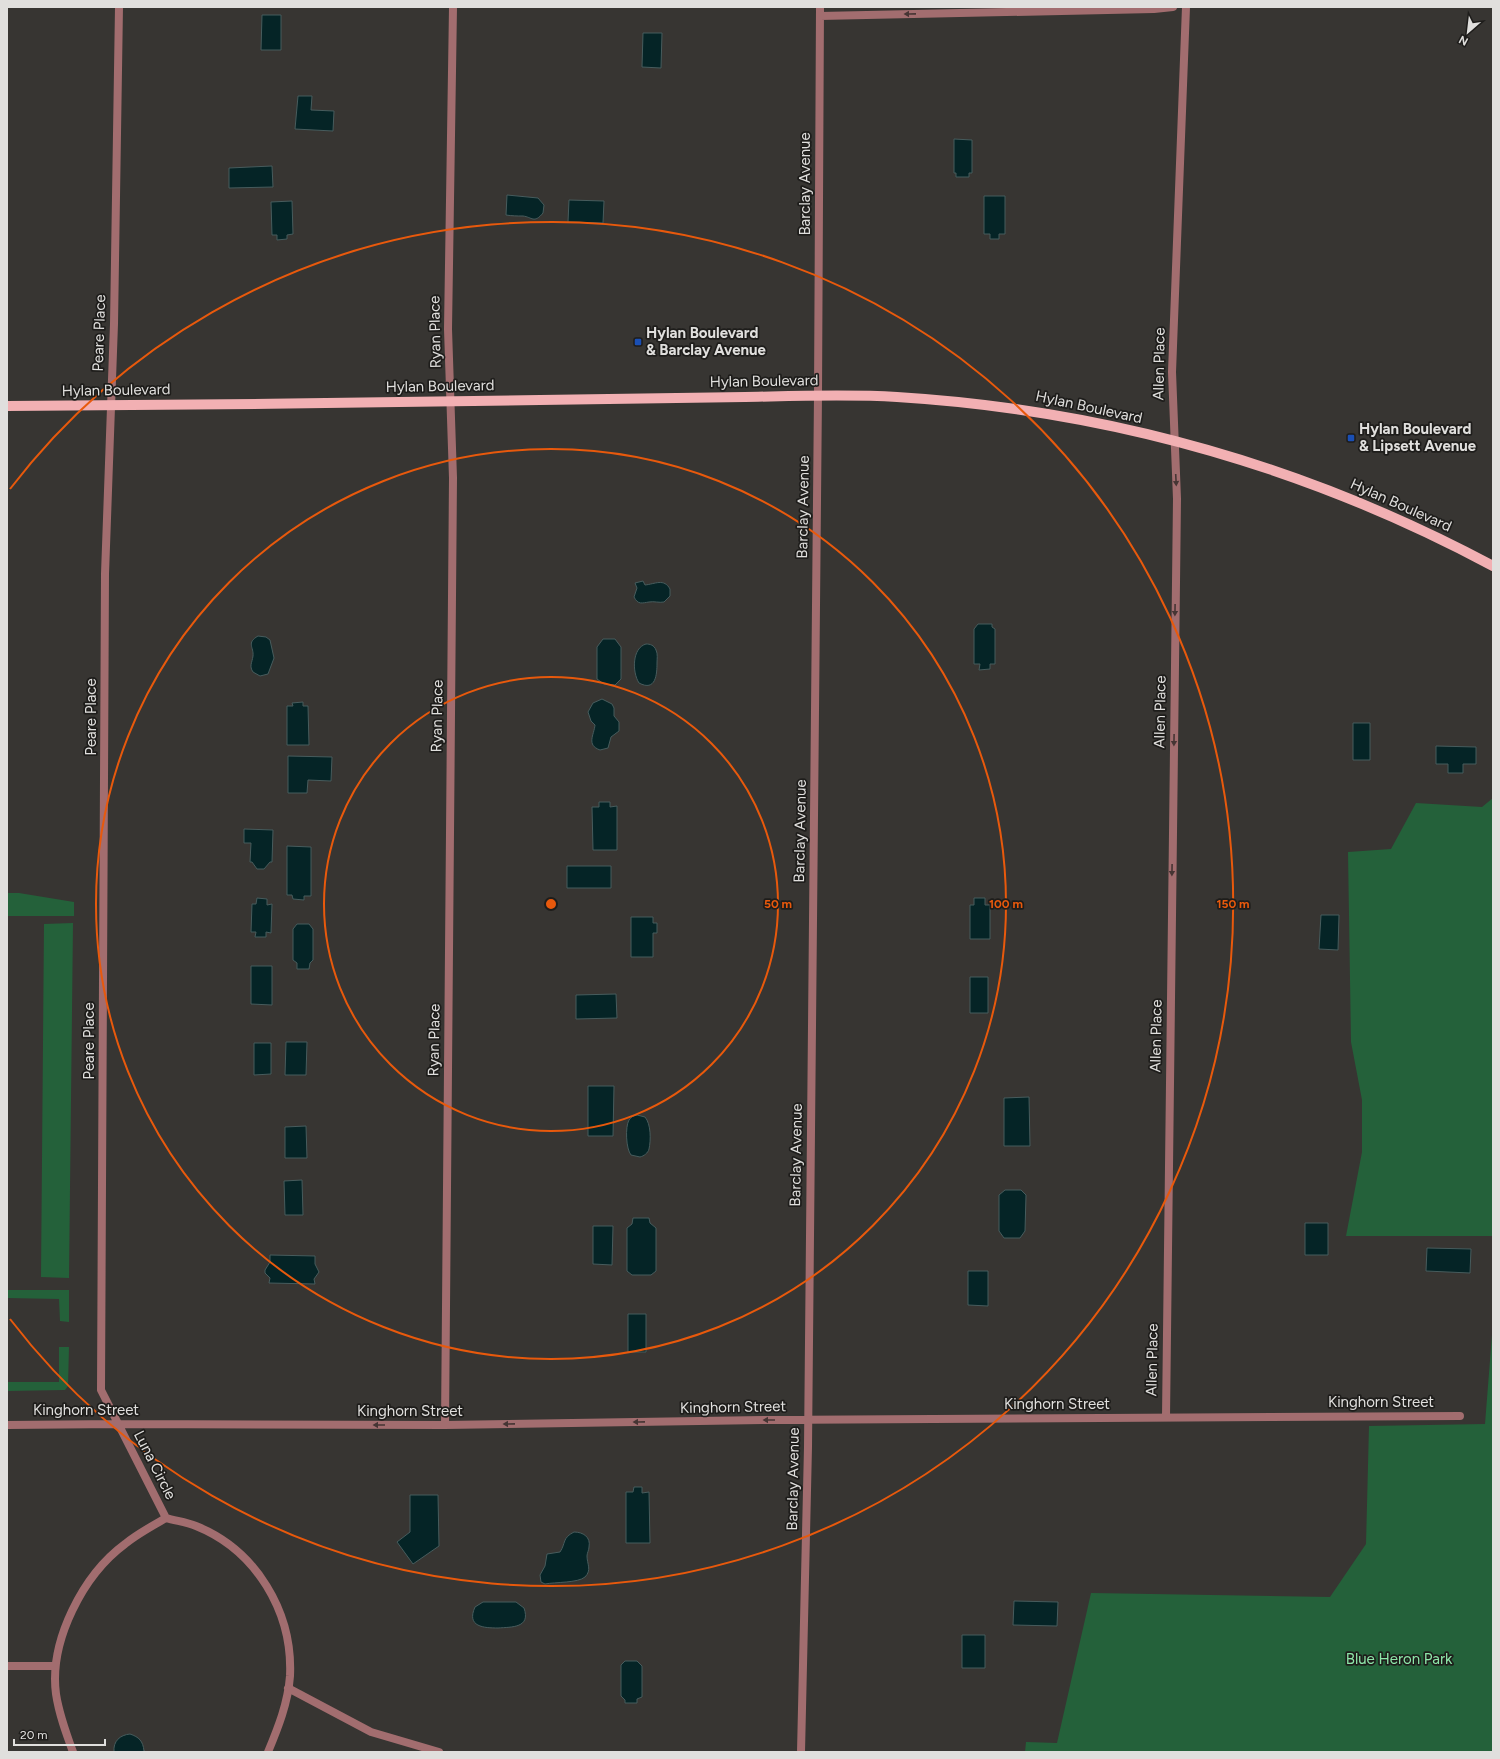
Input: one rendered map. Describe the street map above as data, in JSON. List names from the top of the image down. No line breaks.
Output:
{"streets":{"main road":["Hylan Boulevard"],"street":["Barclay Avenue","Ryan Place","Peare Place","Allen Place","Kinghorn Street","Luna Circle"]},"crossings":[["Barclay Avenue","Hylan Boulevard"],["Barclay Avenue","Kinghorn Street"],["Ryan Place","Hylan Boulevard"],["Ryan Place","Kinghorn Street"],["Peare Place","Hylan Boulevard"],["Peare Place","Kinghorn Street"],["Peare Place","Luna Circle"],["Allen Place","Hylan Boulevard"],["Allen Place","Kinghorn Street"],["Kinghorn Street","Luna Circle"]],"one_way":["Allen Place","Kinghorn Street"],"parks":["Blue Heron Park"],"places":{"transit":["Hylan Boulevard & Barclay Avenue","Hylan Boulevard & Lipsett Avenue"]},"scale_bar":"20 m","north":"bottom left","rings":["50 m","100 m","150 m"]}
